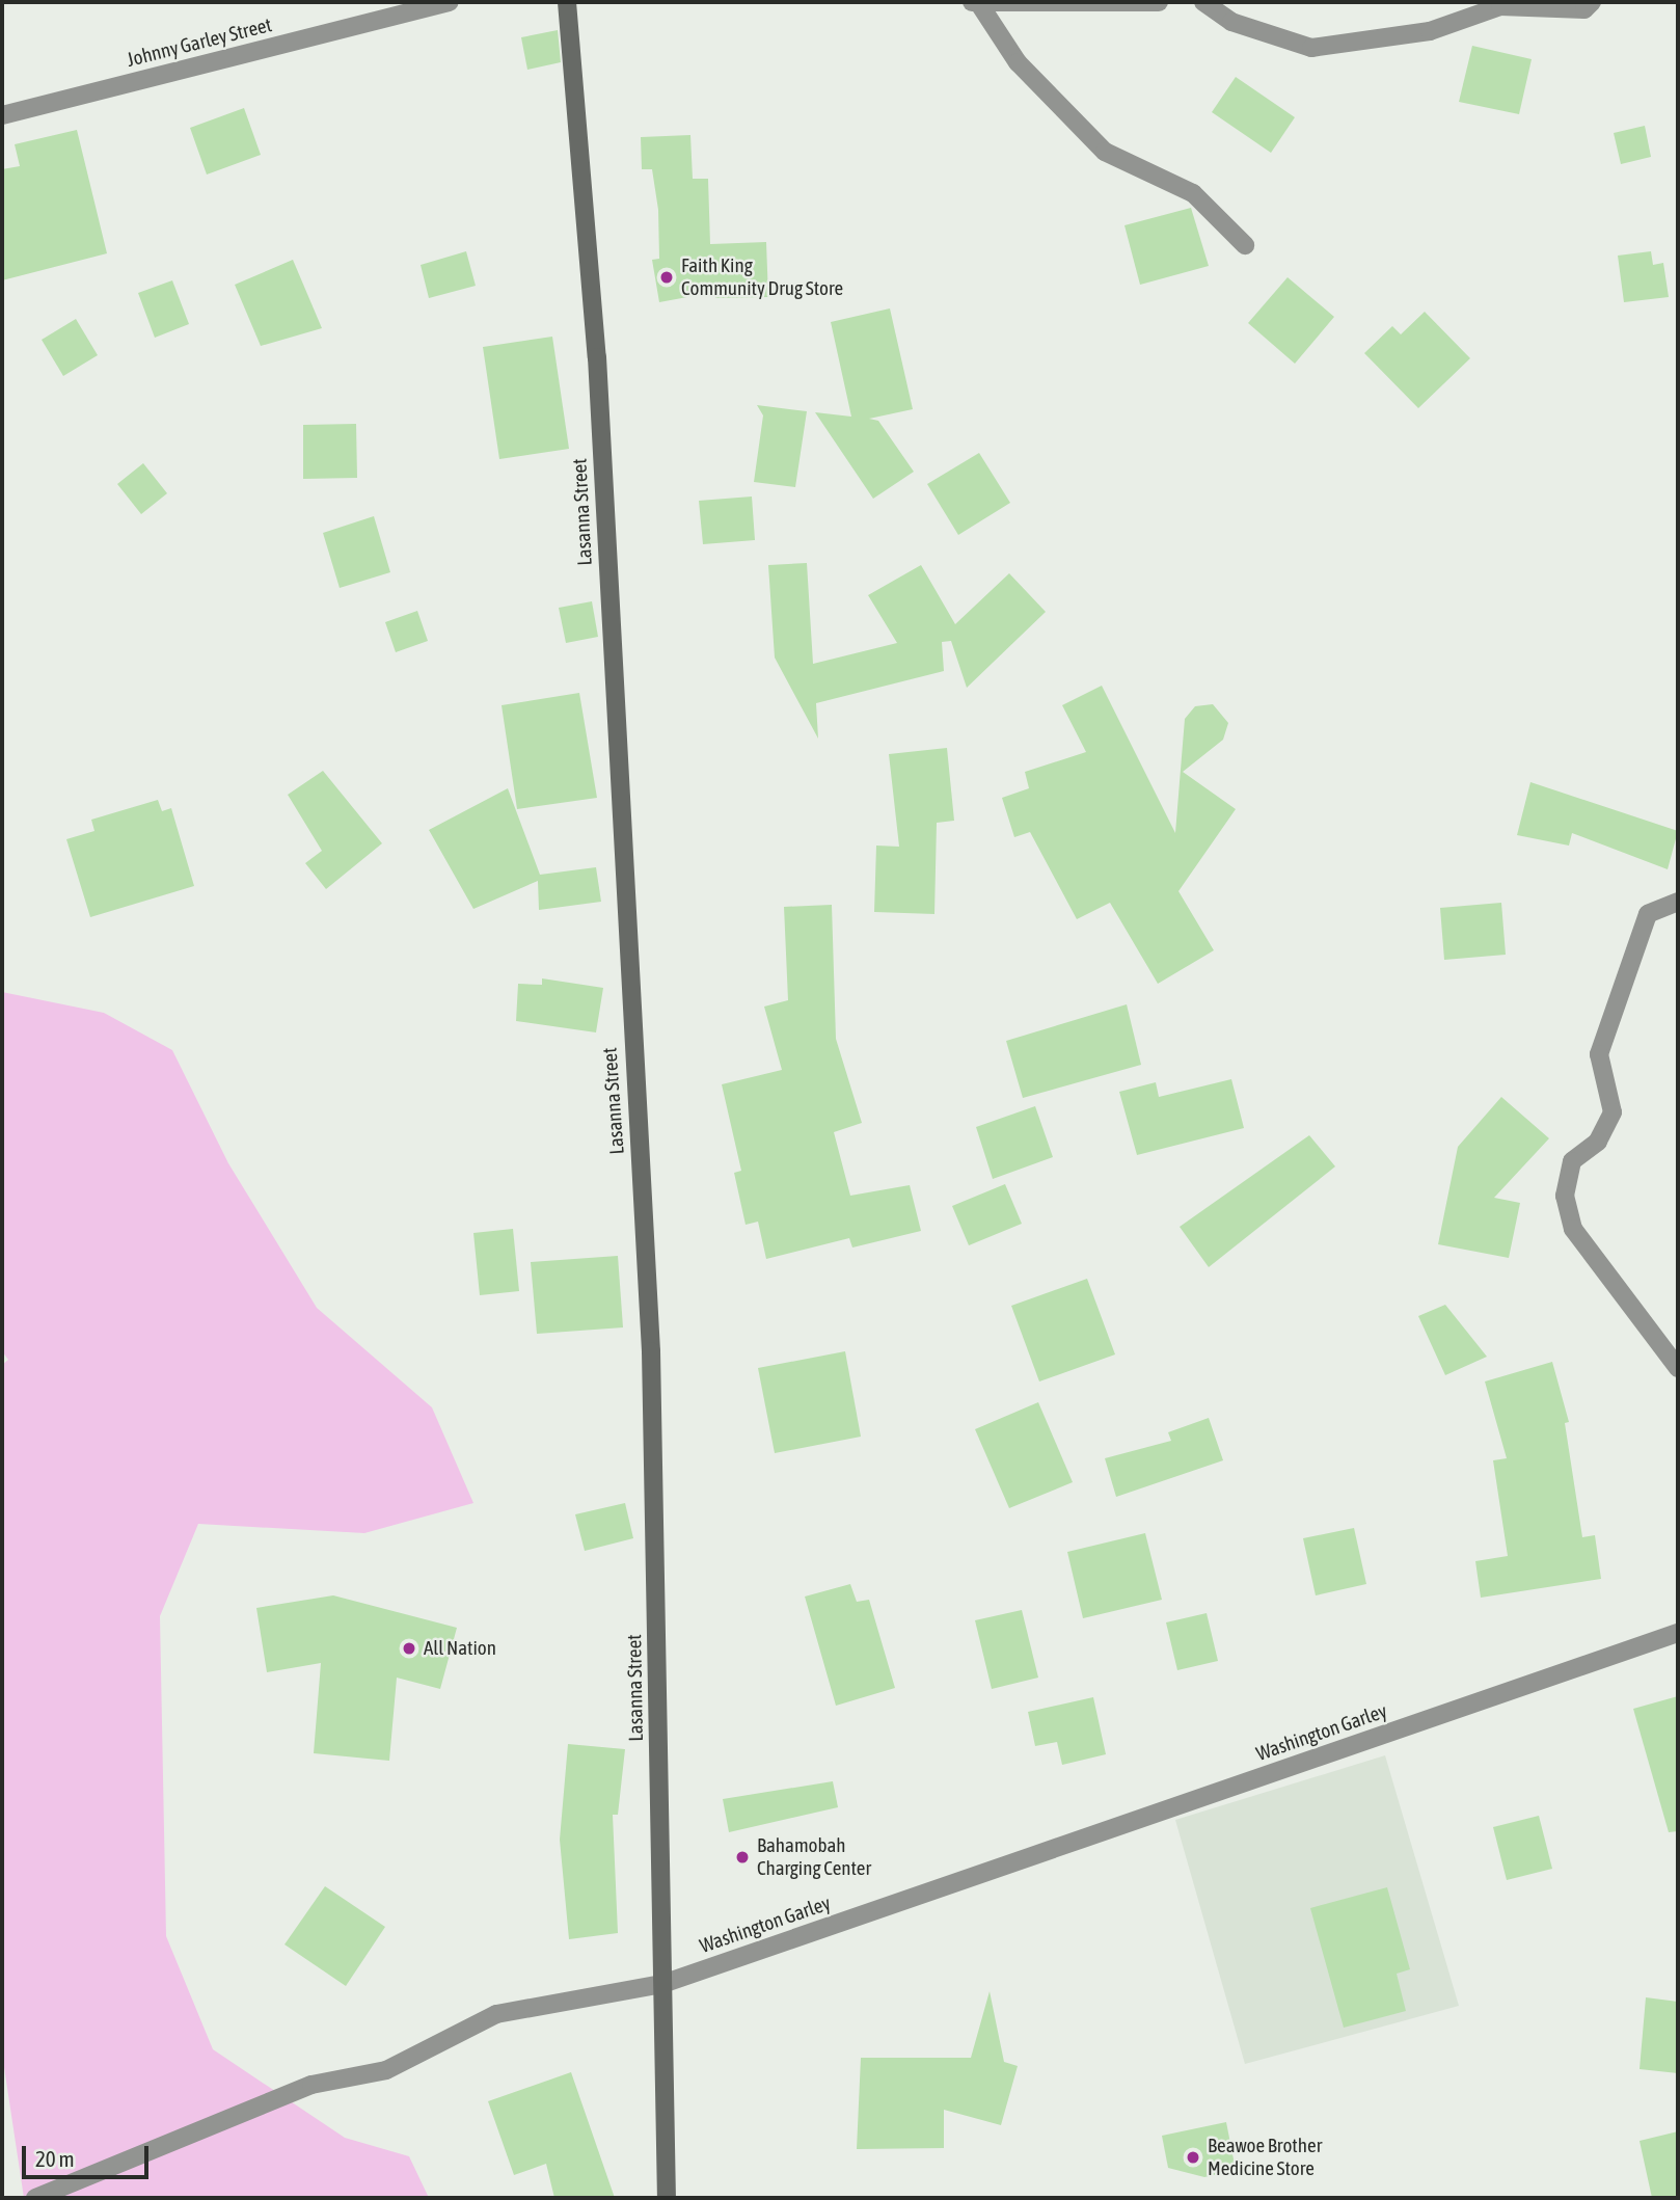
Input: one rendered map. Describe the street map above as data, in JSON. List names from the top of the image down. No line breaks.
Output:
{"streets":{"street":["Johnny Garley Street","Lasanna Street","Washington Garley"]},"crossings":[["Lasanna Street","Washington Garley"]],"places":["Faith King Community Drug Store","All Nation","Bahamobah Charging Center","Beawoe Brother Medicine Store"],"scale_bar":"20 m"}
